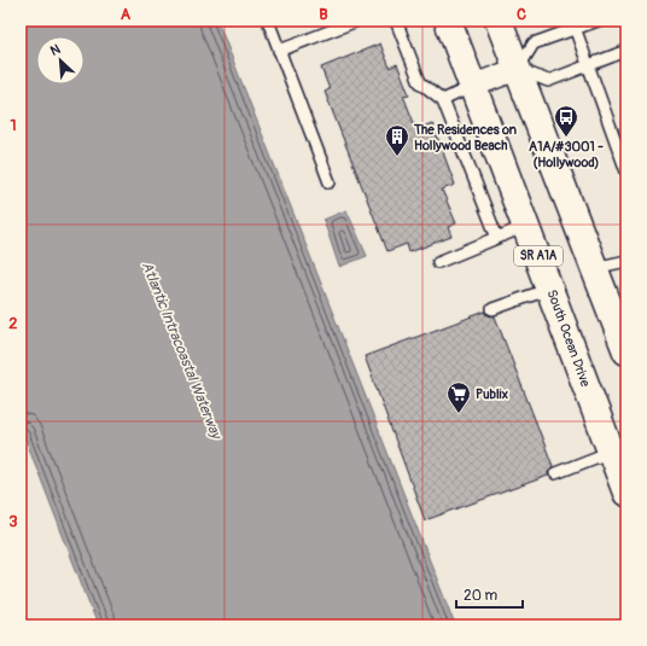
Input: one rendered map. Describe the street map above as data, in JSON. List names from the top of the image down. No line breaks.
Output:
{"streets":{"main road":["SR A1A","South Ocean Drive"]},"water":["Atlantic Intracoastal Waterway"],"places":{"bus stop":["A1A/#3001 - (Hollywood)"],"building":["The Residences on Hollywood Beach"],"supermarket":["Publix"]},"scale_bar":"20 m","north":"top left","grid":{"columns":["A","B","C"],"rows":["1","2","3"]}}
